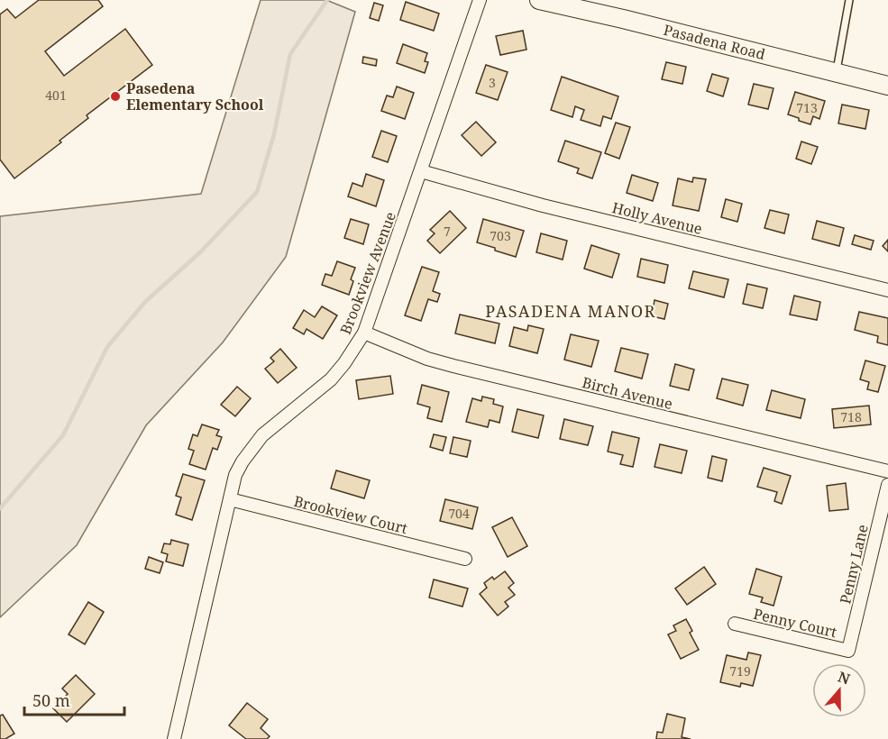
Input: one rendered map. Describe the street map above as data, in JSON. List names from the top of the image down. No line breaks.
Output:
{"streets":{"main road":["Pasadena Road"],"street":["Holly Avenue","Brookview Avenue","Birch Avenue","Brookview Court","Penny Lane","Penny Court"]},"crossings":[["Holly Avenue","Brookview Avenue"],["Brookview Avenue","Birch Avenue"],["Brookview Avenue","Brookview Court"],["Penny Lane","Penny Court"]],"districts":["PASADENA MANOR"],"places":["Pasedena Elementary School"],"house_numbers":["3","401","713","7","703","718","704","719"],"scale_bar":"50 m","north":"top"}
